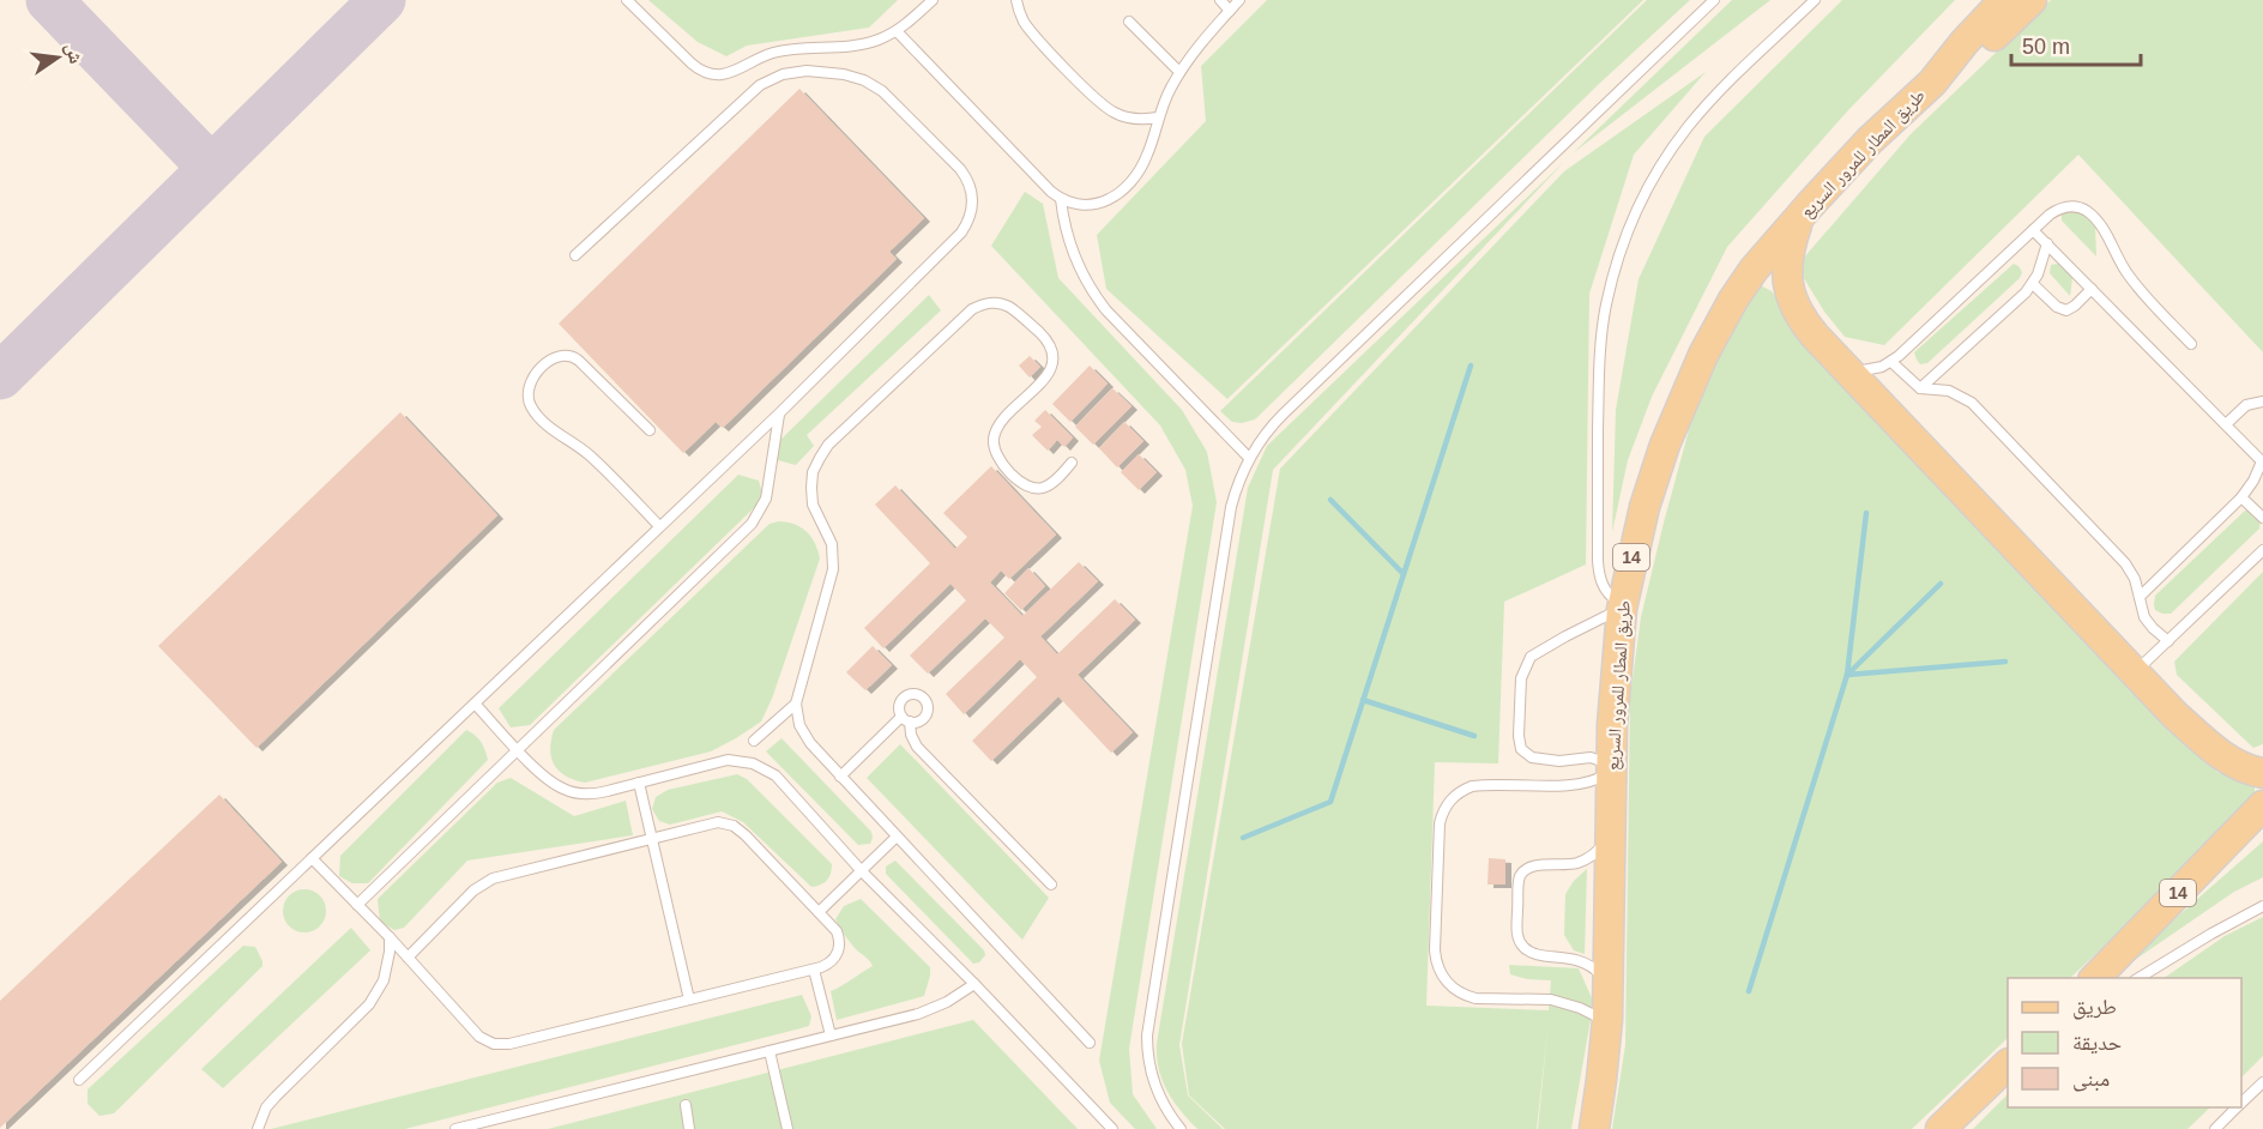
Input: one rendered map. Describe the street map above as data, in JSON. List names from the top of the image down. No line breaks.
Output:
{"streets":{"main road":["طريق المطار للمرور السريع","14"]},"legend":["طريق","حديقة","مبنى"],"scale_bar":"50 m","north":"right"}
